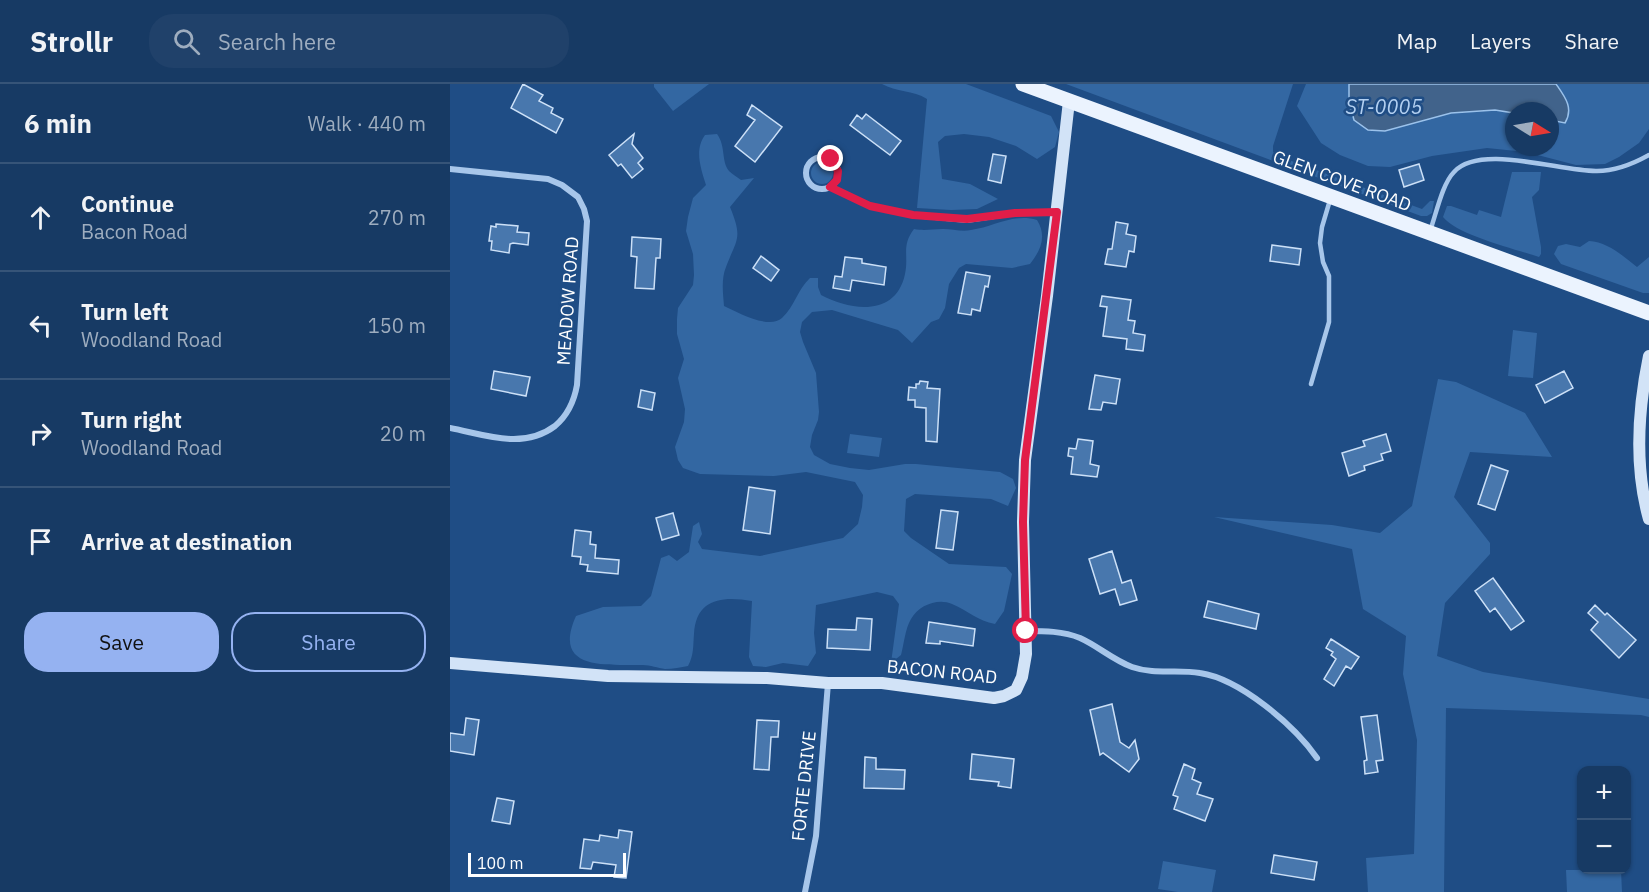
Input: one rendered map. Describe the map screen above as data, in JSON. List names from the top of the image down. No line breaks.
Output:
{"streets":{"main road":["GLEN COVE ROAD"],"street":["MEADOW ROAD","BACON ROAD","FORTE DRIVE"]},"crossings":[["GLEN COVE ROAD","BACON ROAD"],["BACON ROAD","FORTE DRIVE"]],"water":["ST-0005"],"scale_bar":"100 m","north":"right","page":{"header":"Strollr","search":"Search here","nav":["Map","Layers","Share"],"heading":["6 min","Walk · 440 m"],"list":[["Continue","Bacon Road","270 m"],["Turn left","Woodland Road","150 m"],["Turn right","Woodland Road","20 m"],"Arrive at destination"],"buttons":["Save","Share"],"map_buttons":["+","−"],"scale":"100 m"}}
